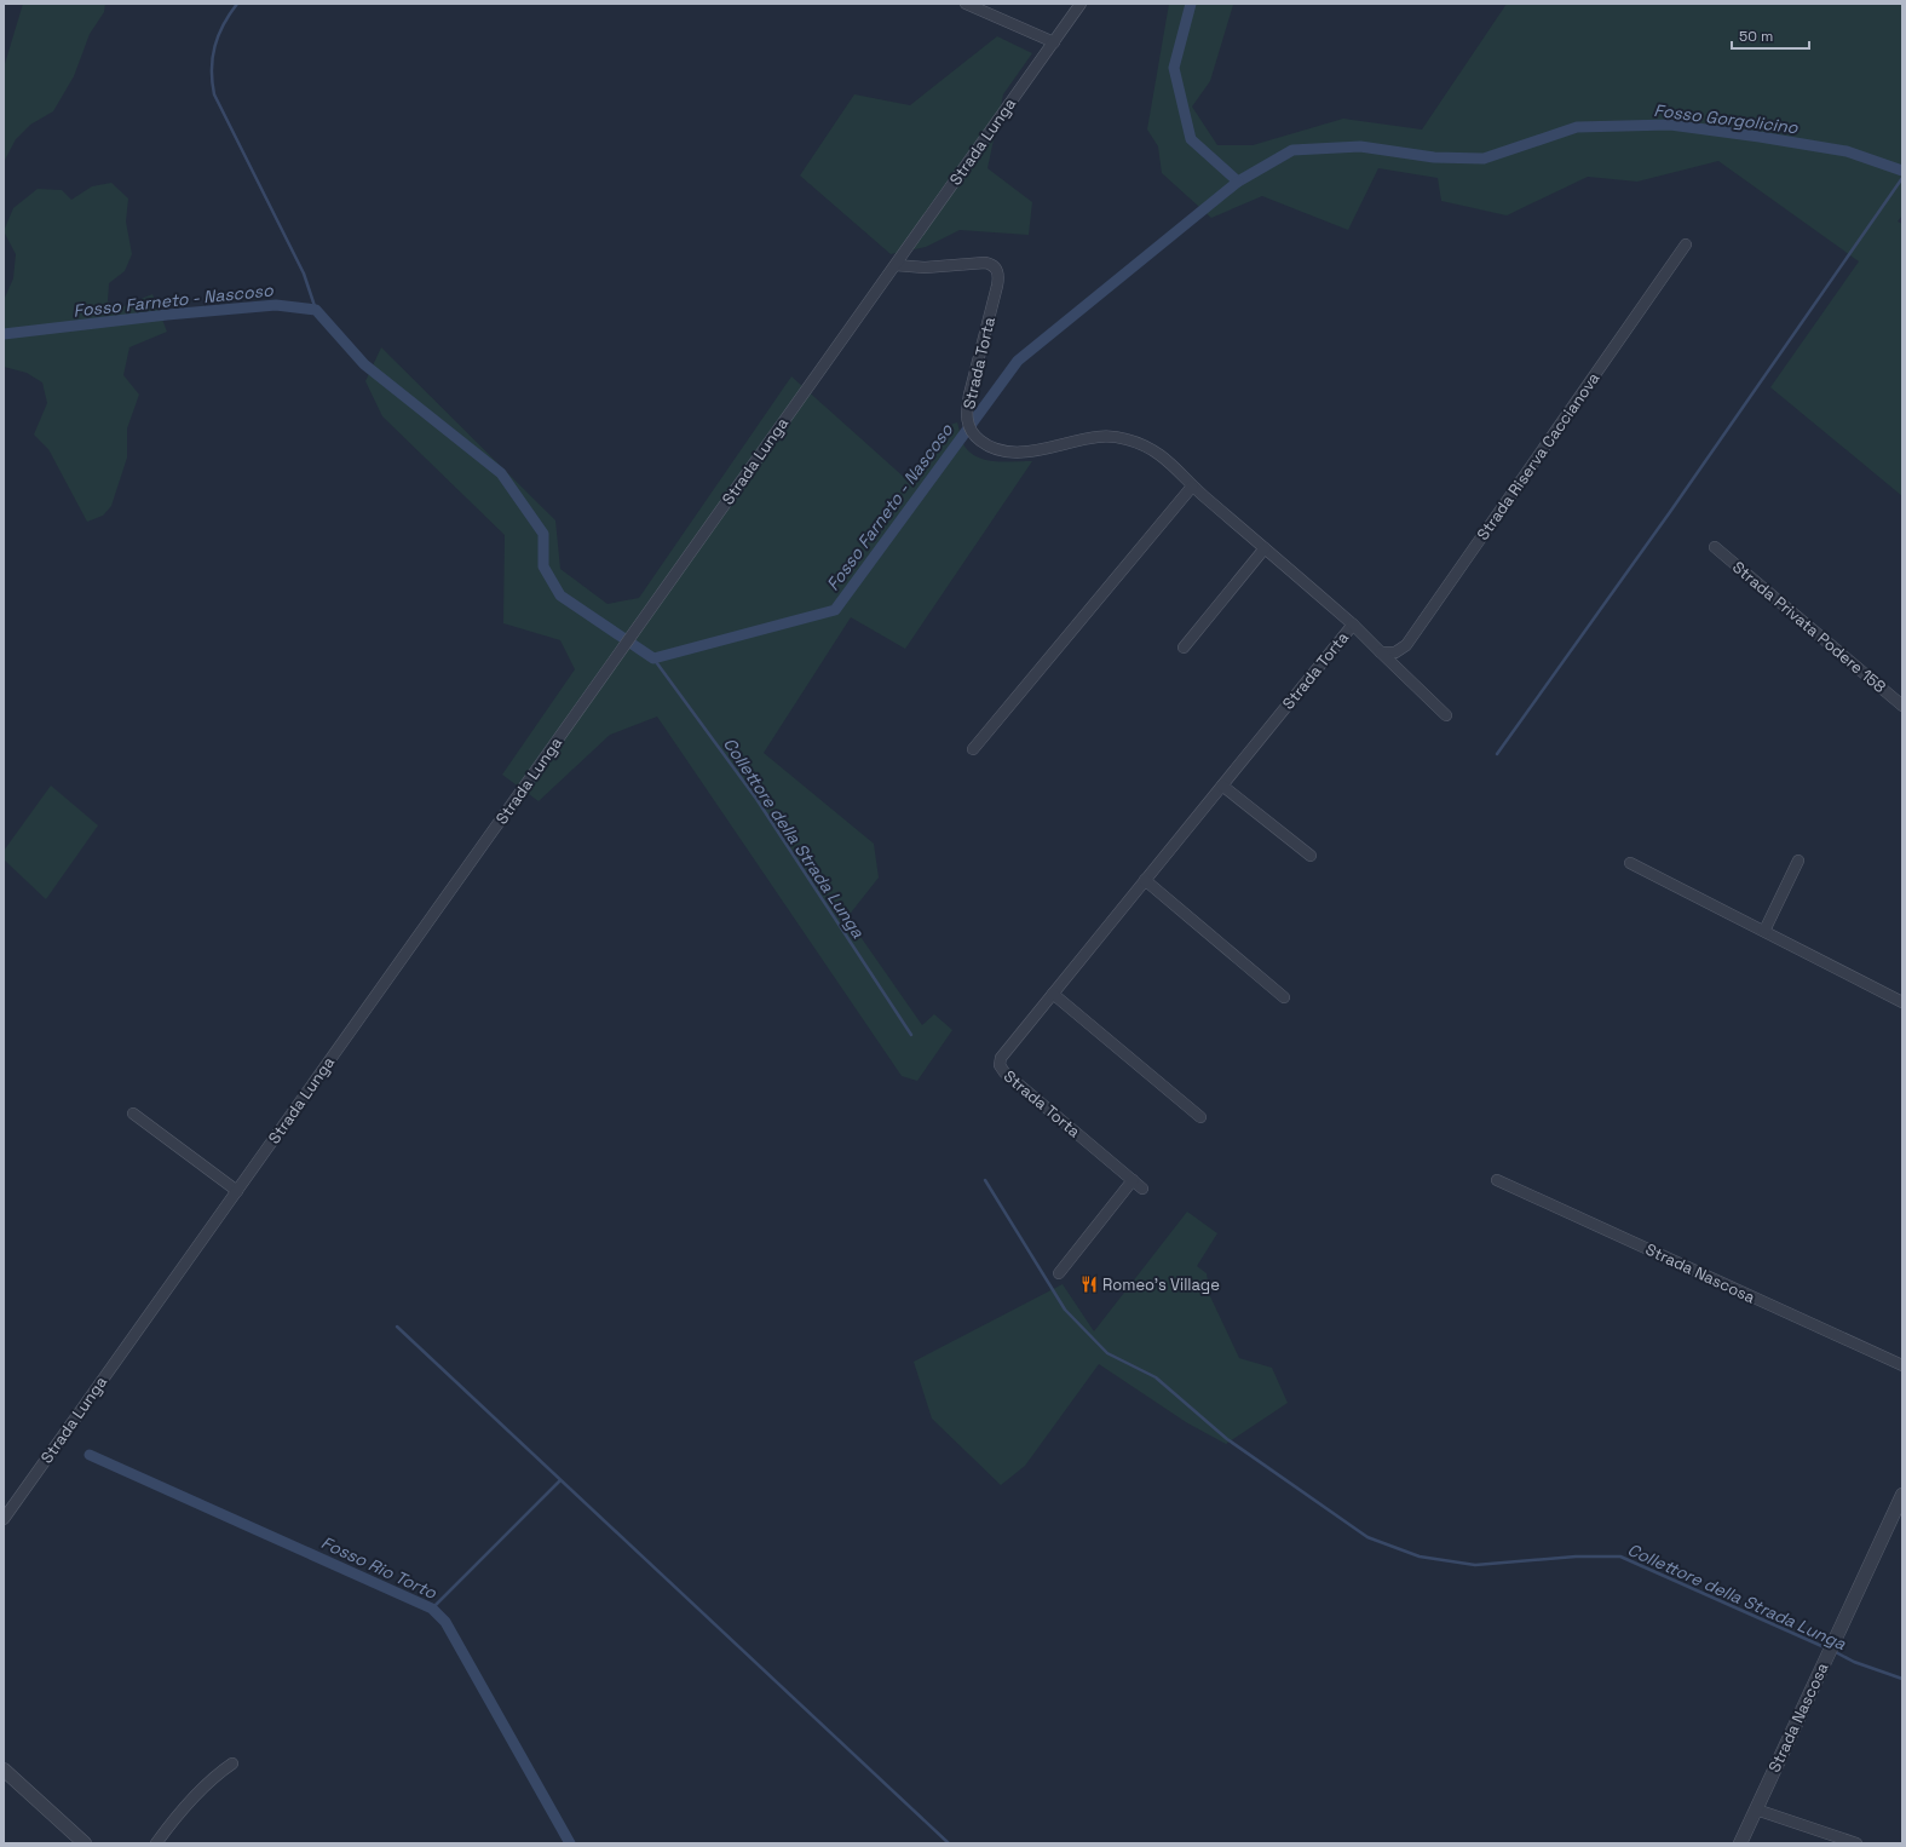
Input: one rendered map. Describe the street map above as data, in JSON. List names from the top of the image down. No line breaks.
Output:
{"streets":{"street":["Strada Lunga","Strada Torta","Strada Riserva Caccianova","Strada Privata Podere 158","Strada Nascosa"]},"crossings":[["Strada Lunga","Strada Torta"]],"water":["Fosso Gorgolicino","Fosso Farneto - Nascoso","Collettore della Strada Lunga","Fosso Rio Torto"],"places":{"restaurant":["Romeo's Village"]},"scale_bar":"50 m"}
